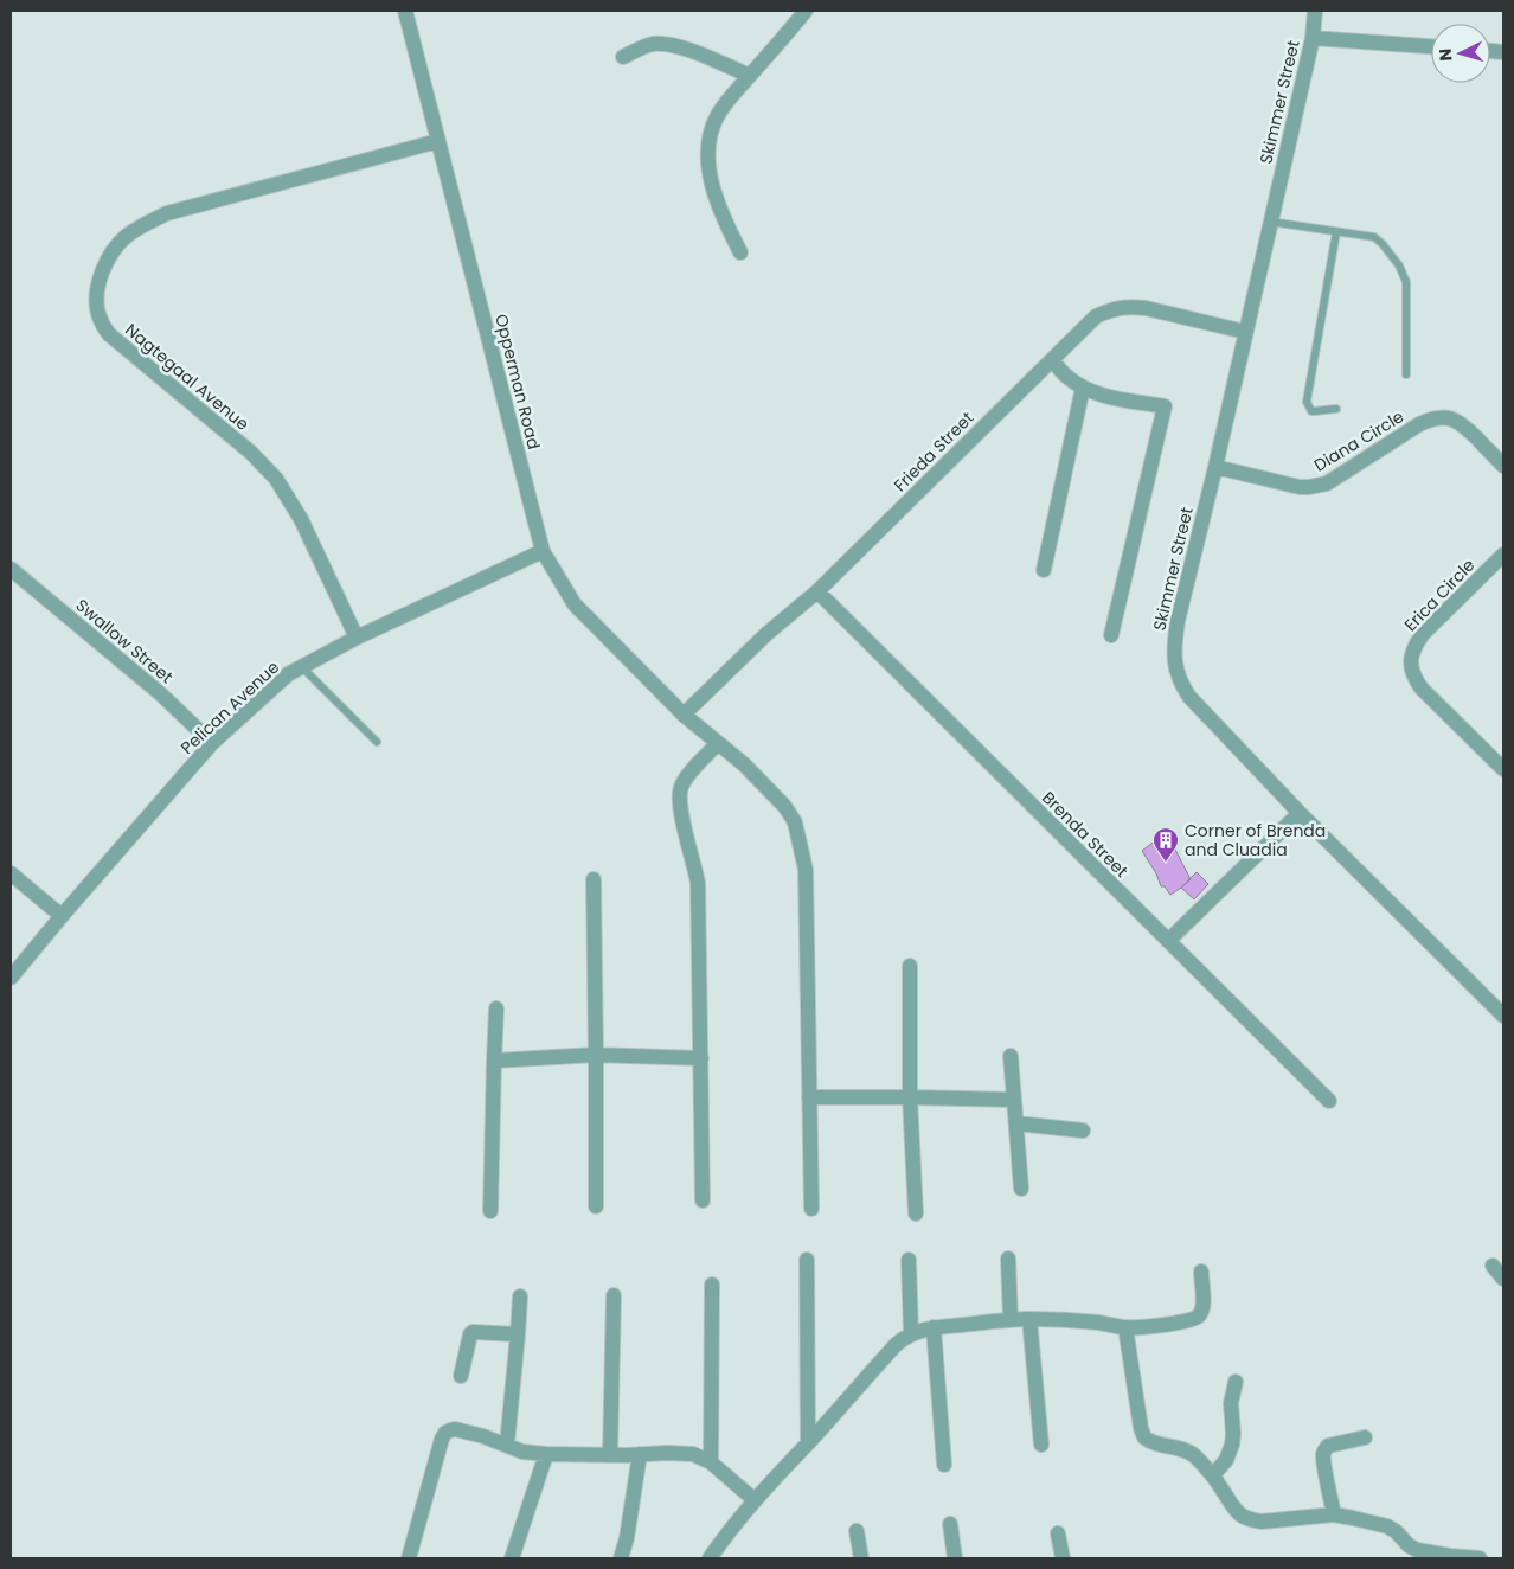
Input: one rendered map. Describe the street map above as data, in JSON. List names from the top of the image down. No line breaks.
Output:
{"streets":{"street":["Skimmer Street","Nagtegaal Avenue","Opperman Road","Diana Circle","Frieda Street","Erica Circle","Swallow Street","Pelican Avenue","Brenda Street"]},"crossings":[["Skimmer Street","Diana Circle"],["Skimmer Street","Frieda Street"],["Nagtegaal Avenue","Opperman Road"],["Nagtegaal Avenue","Pelican Avenue"],["Opperman Road","Frieda Street"],["Opperman Road","Pelican Avenue"],["Frieda Street","Brenda Street"],["Swallow Street","Pelican Avenue"]],"places":{"building":["Corner of Brenda and Cluadia"]},"north":"left"}
